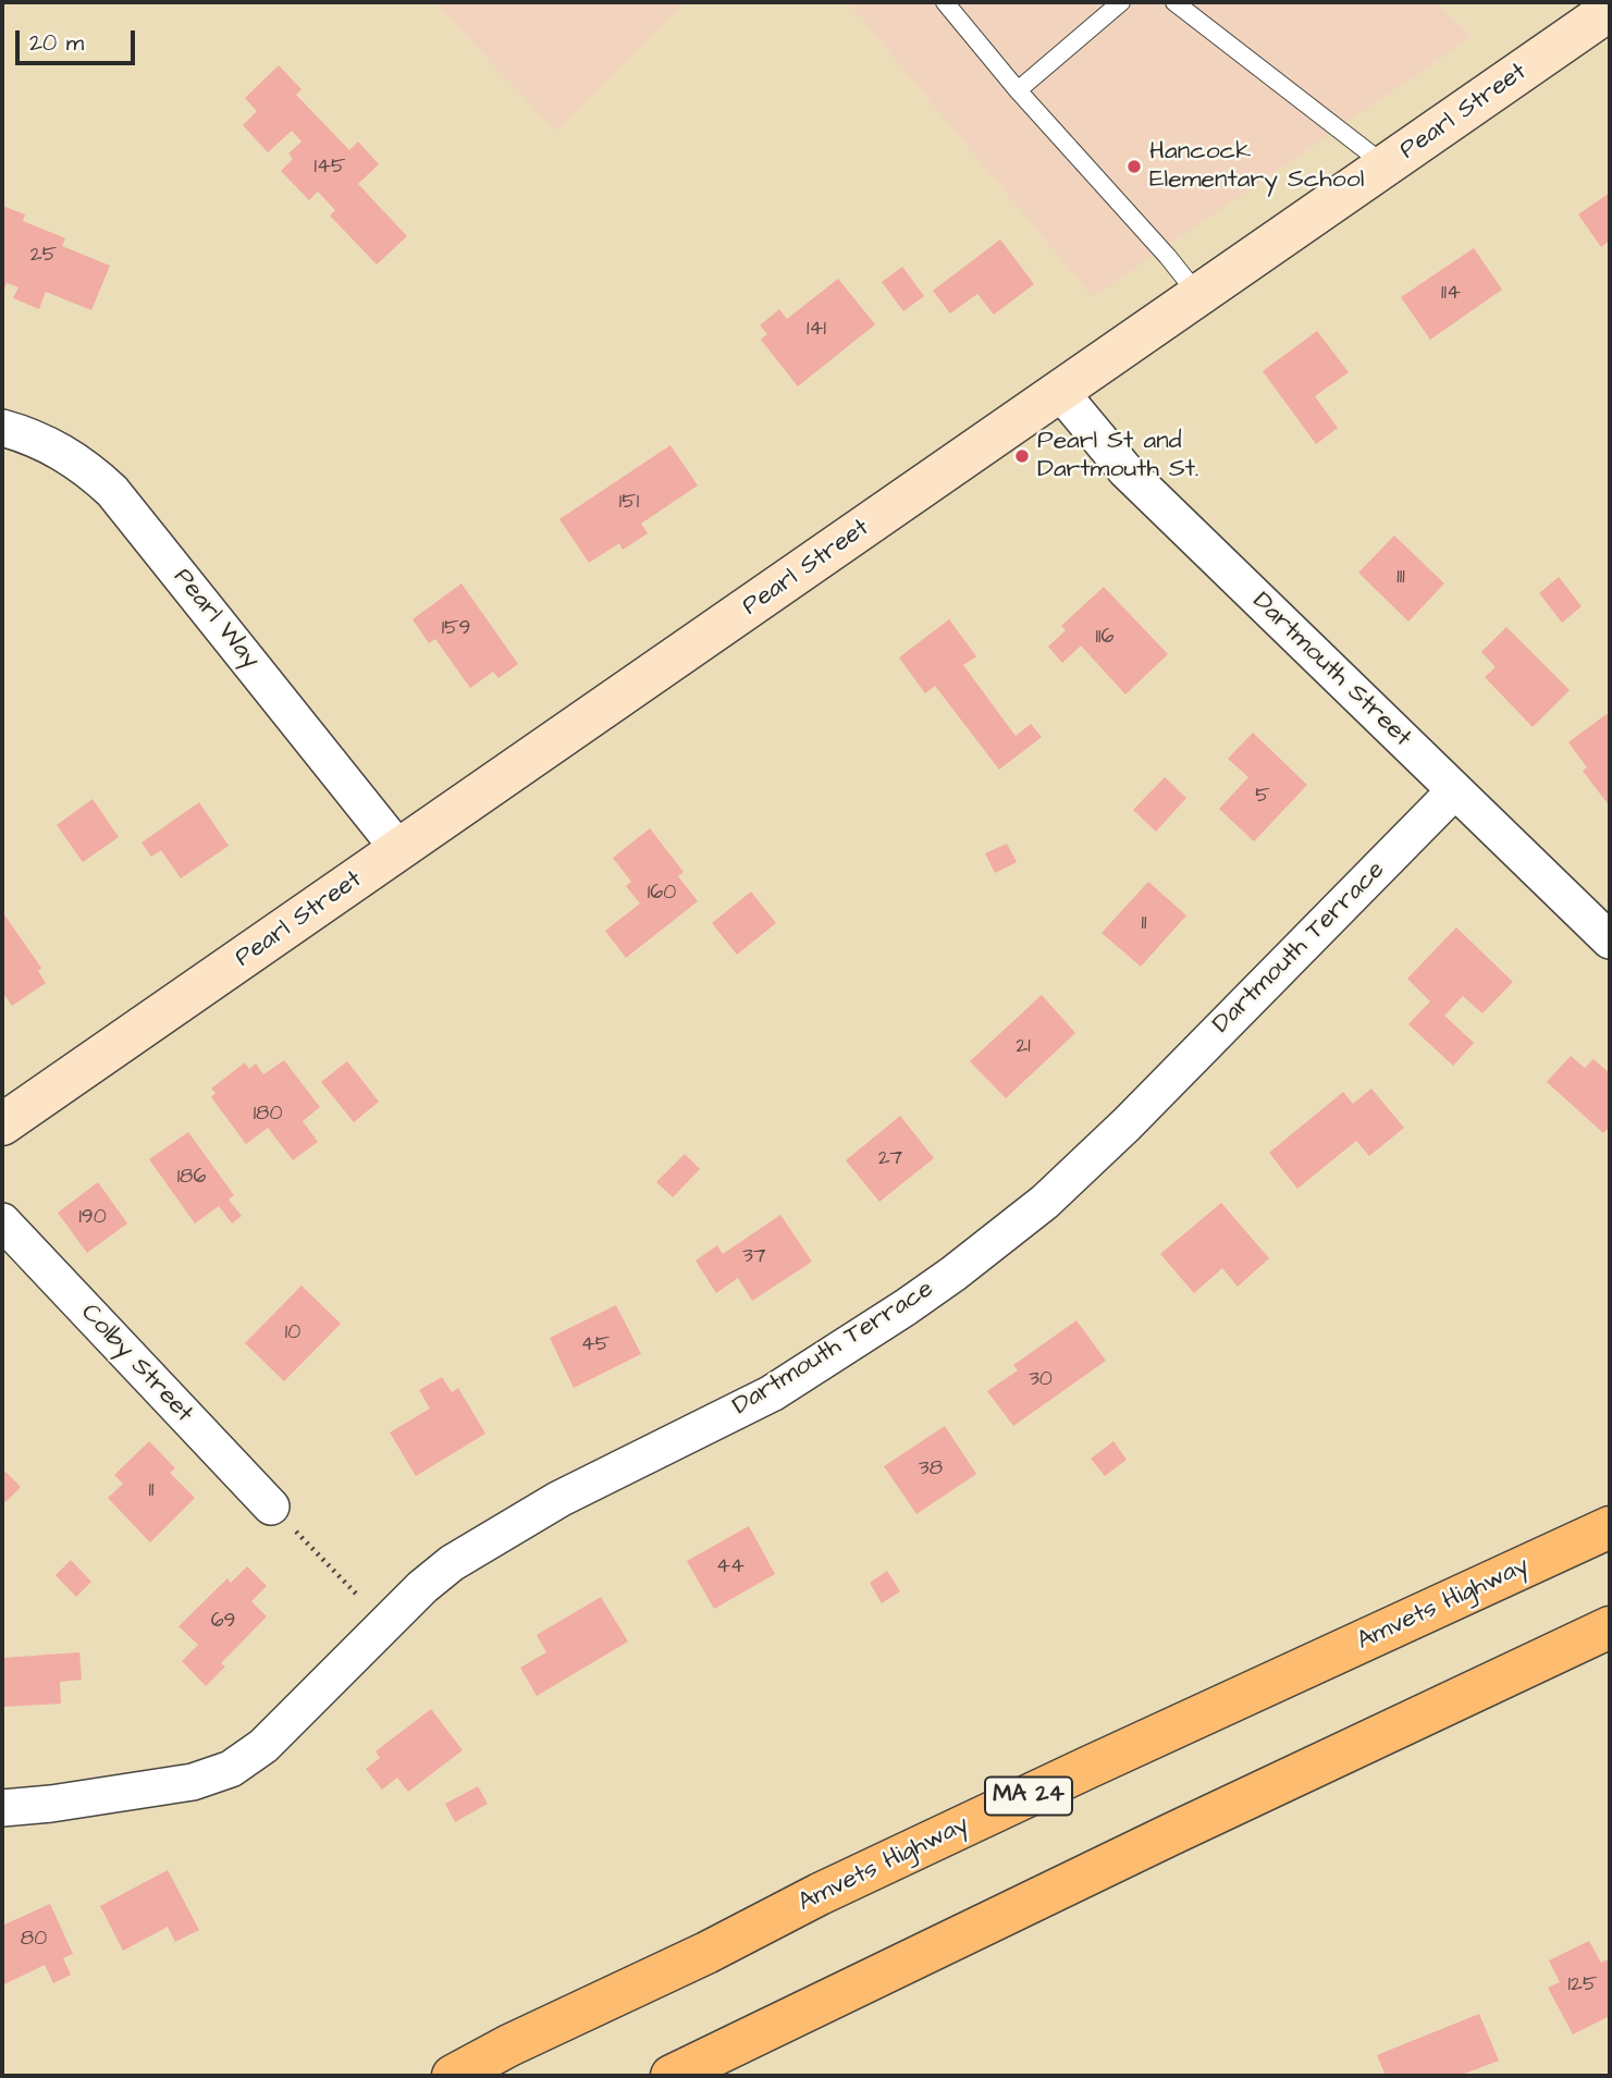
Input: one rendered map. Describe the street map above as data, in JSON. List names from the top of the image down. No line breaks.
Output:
{"streets":{"highway":["Amvets Highway","MA 24"],"street":["Pearl Street","Pearl Way","Dartmouth Street","Dartmouth Terrace","Colby Street"]},"crossings":[["Pearl Street","Pearl Way"],["Pearl Street","Dartmouth Street"],["Dartmouth Street","Dartmouth Terrace"]],"places":["Hancock Elementary School","Pearl St and Dartmouth St."],"house_numbers":["145","25","114","141","151","111","159","116","5","160","11","21","180","27","186","190","37","10","45","30","38","11","44","69","80","125"],"scale_bar":"20 m"}
